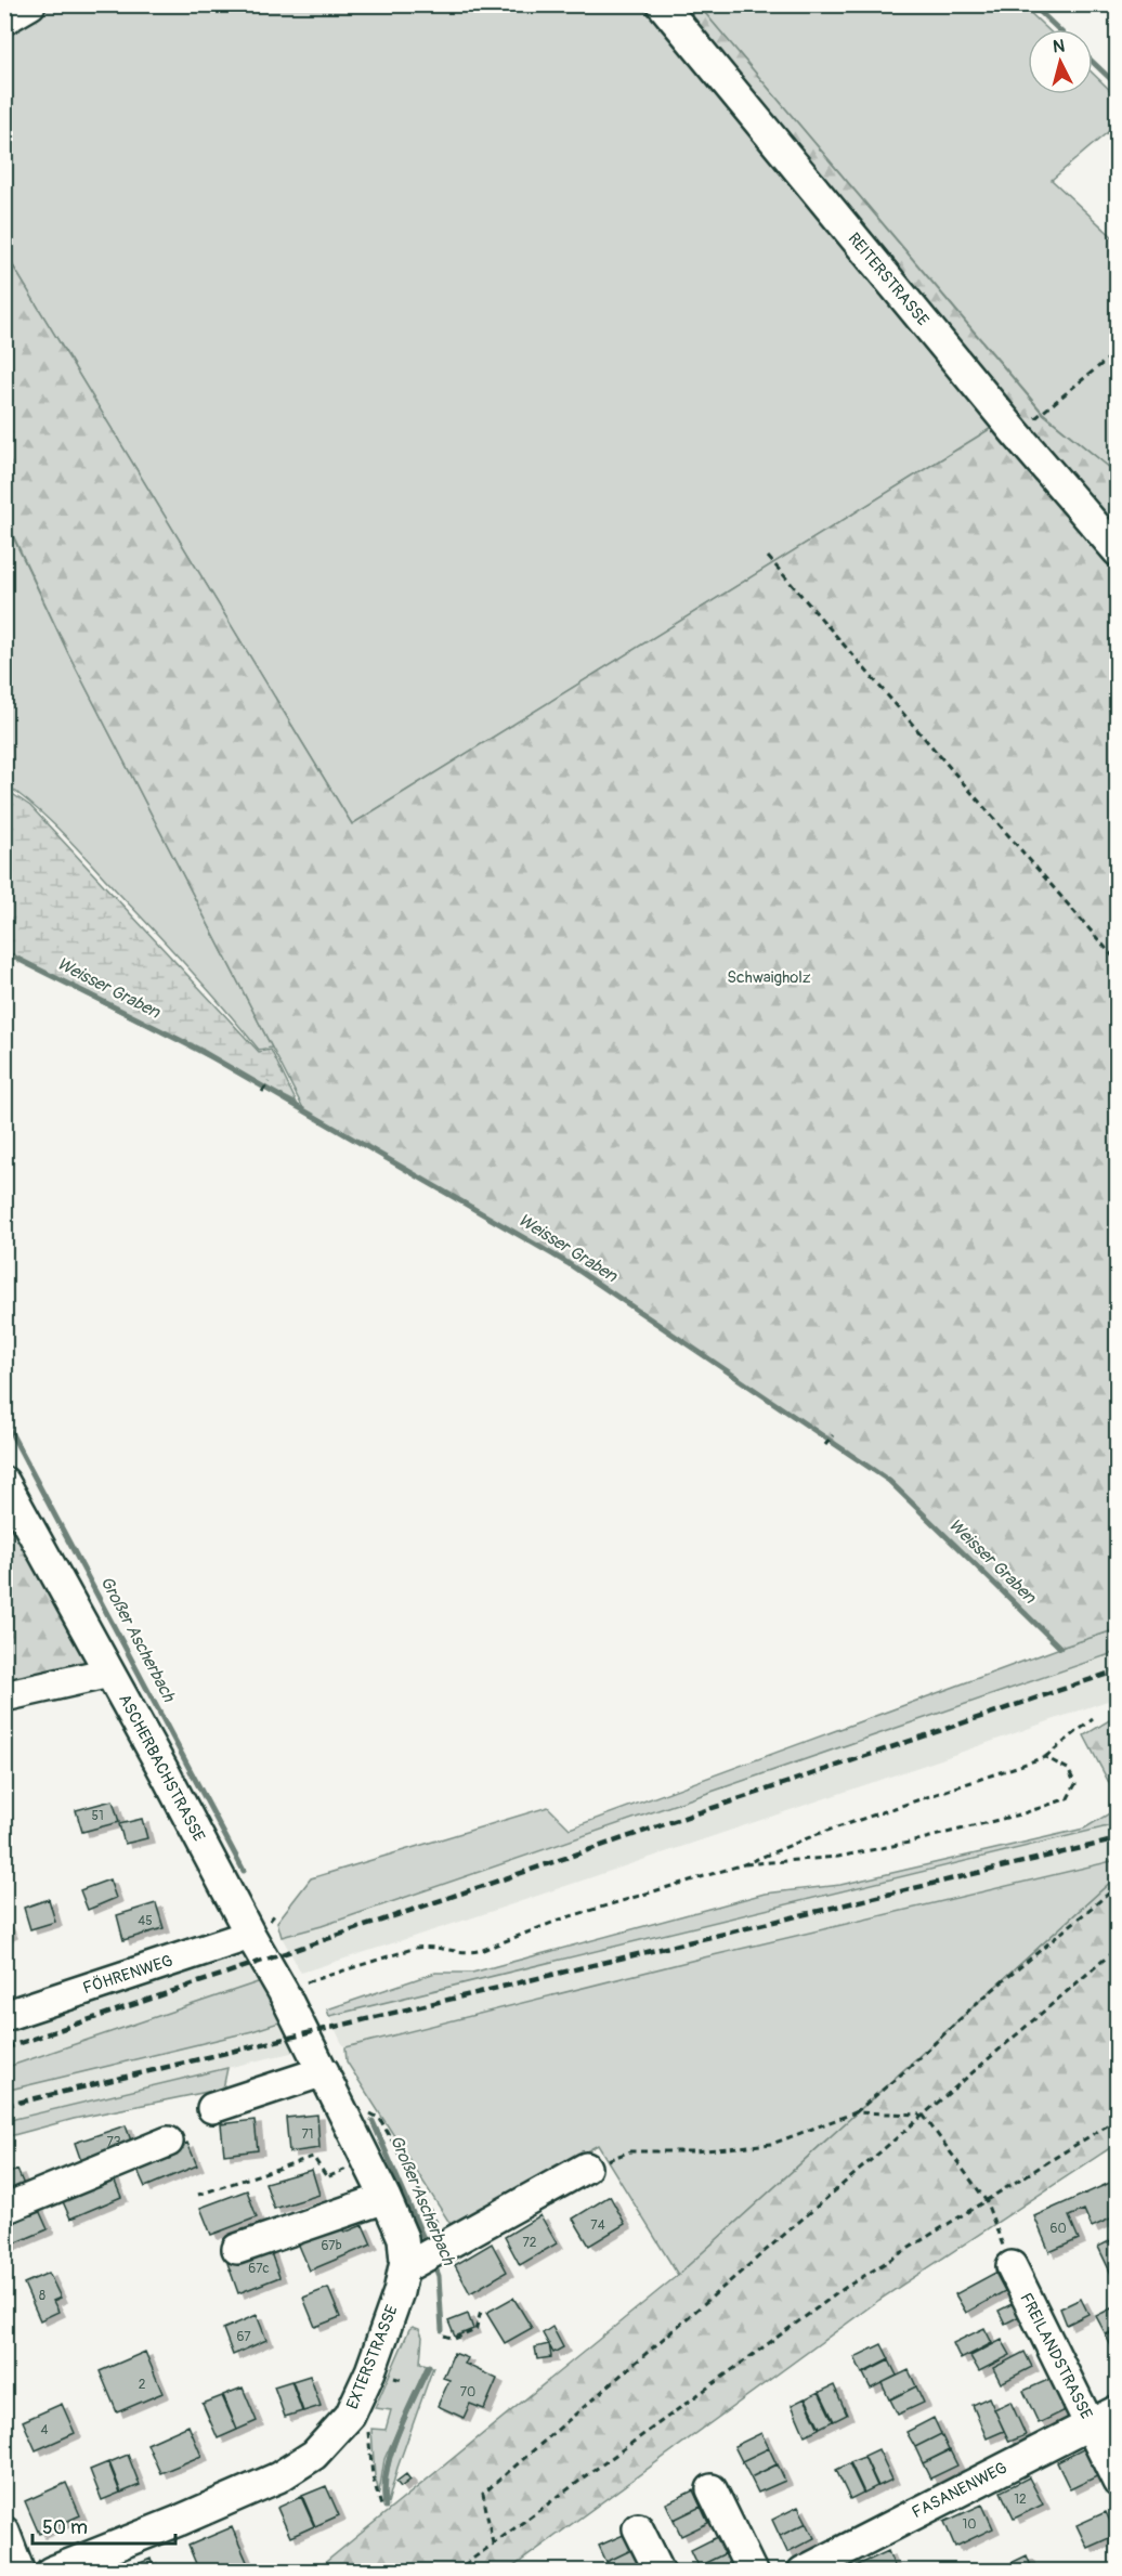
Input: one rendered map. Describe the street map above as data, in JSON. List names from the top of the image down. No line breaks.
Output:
{"streets":{"street":["REITERSTRASSE","ASCHERBACHSTRASSE","FÖHRENWEG","FREILANDSTRASSE","EXTERSTRASSE","FASANENWEG"]},"crossings":[["ASCHERBACHSTRASSE","FÖHRENWEG"],["ASCHERBACHSTRASSE","EXTERSTRASSE"],["FREILANDSTRASSE","FASANENWEG"]],"water":["Weisser Graben","Großer Ascherbach"],"parks":["Schwaigholz"],"house_numbers":["51","45","71","73","74","60","72","67b","67c","8","67","2","70","4","12","10"],"scale_bar":"50 m","north":"top"}
